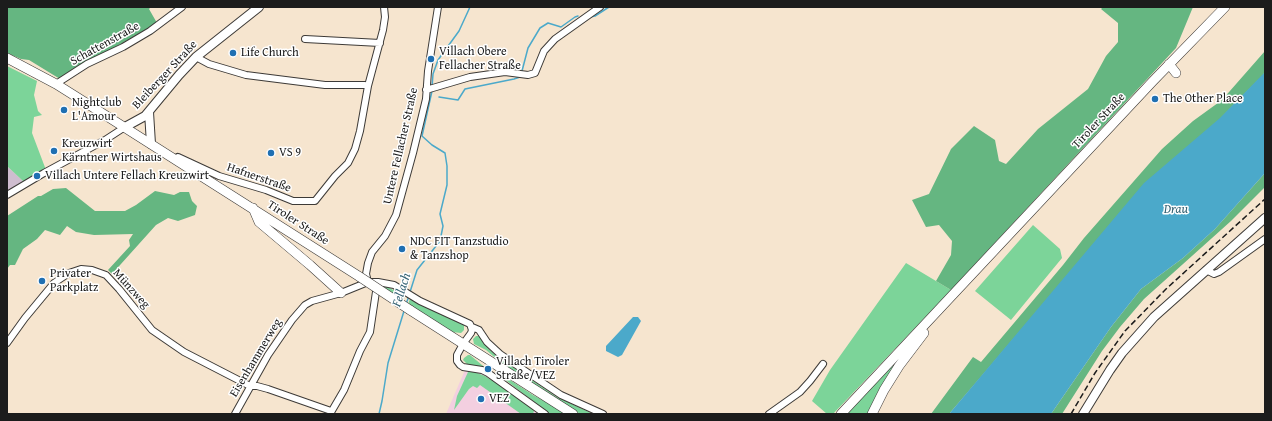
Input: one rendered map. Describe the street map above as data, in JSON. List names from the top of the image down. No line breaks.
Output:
{"streets":{"main road":["Bleiberger Straße","Tiroler Straße"],"street":["Schattenstraße","Untere Fellacher Straße","Hafnerstraße","Münzweg","Eisenhammerweg"]},"crossings":[["Schattenstraße","Tiroler Straße"],["Bleiberger Straße","Tiroler Straße"],["Tiroler Straße","Untere Fellacher Straße"],["Tiroler Straße","Hafnerstraße"],["Tiroler Straße","Eisenhammerweg"],["Untere Fellacher Straße","Eisenhammerweg"],["Münzweg","Eisenhammerweg"]],"water":["Drau","Fellach"],"places":["Life Church","Villach Obere Fellacher Straße","The Other Place","Nightclub L'Amour","Kreuzwirt Kärntner Wirtshaus","VS 9","Villach Untere Fellach Kreuzwirt","NDC FIT Tanzstudio & Tanzshop","Privater Parkplatz","Villach Tiroler Straße/VEZ","VEZ"]}
